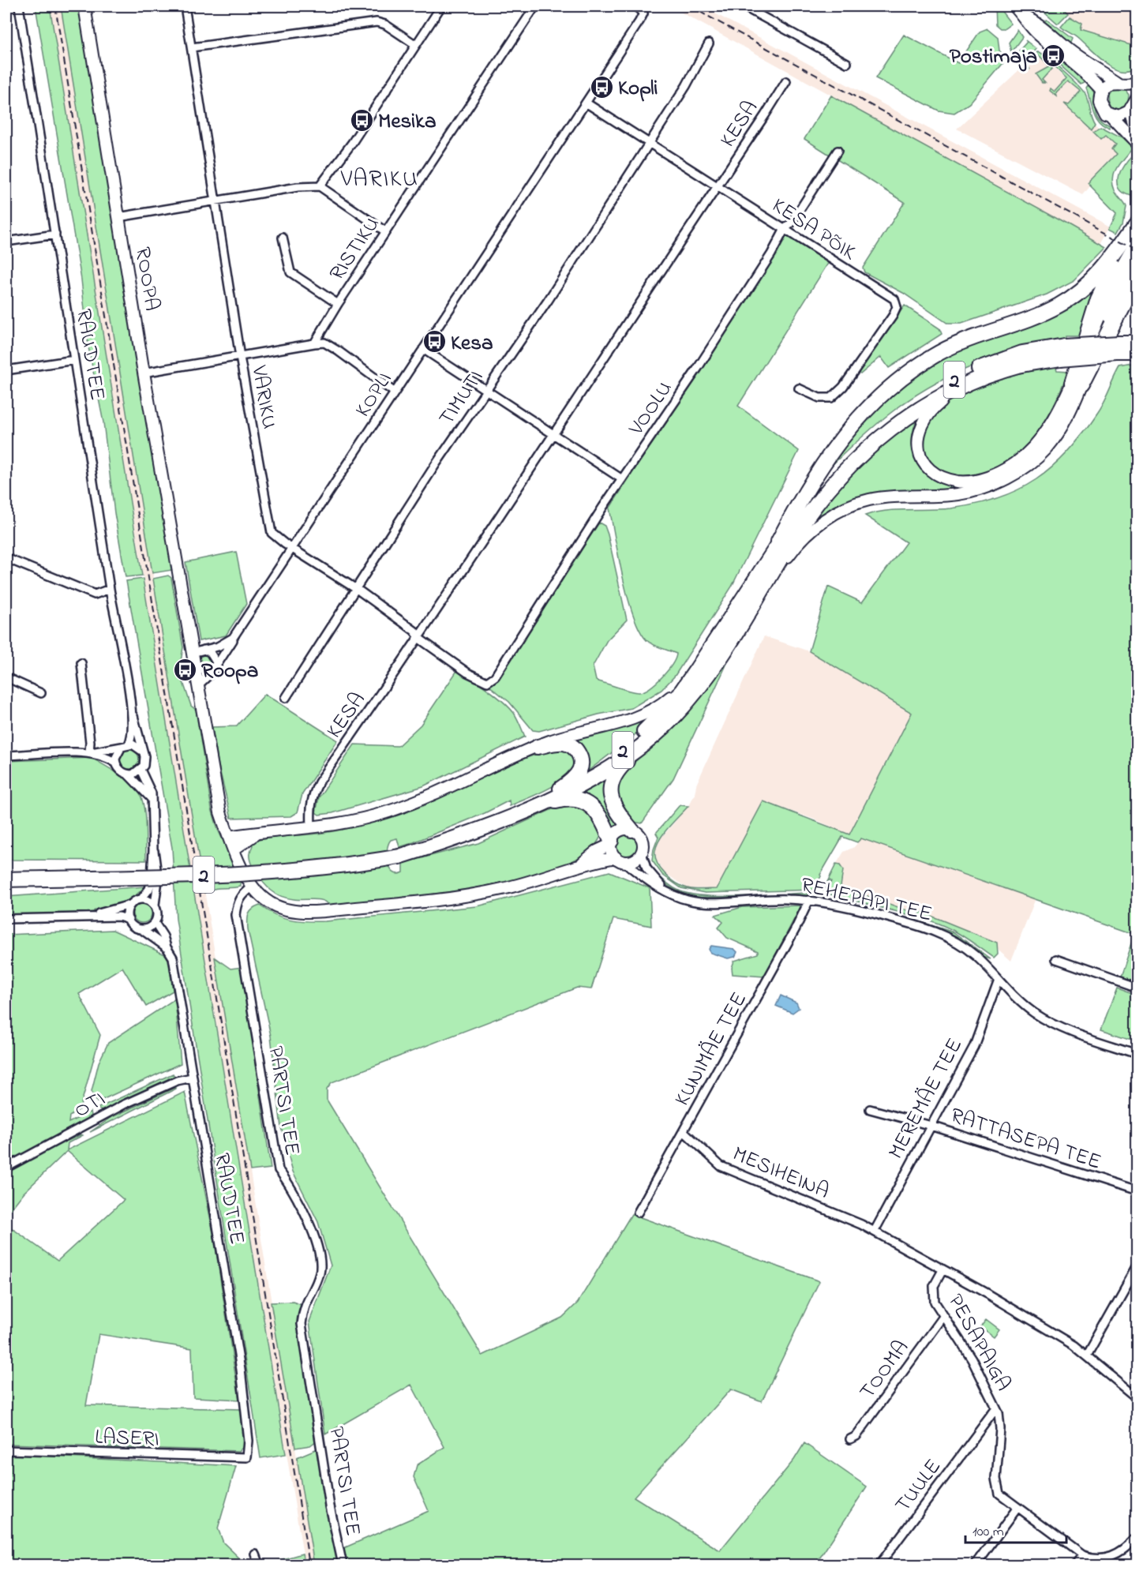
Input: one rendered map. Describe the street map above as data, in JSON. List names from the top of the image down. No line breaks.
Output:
{"streets":{"highway":["2"],"street":["KESA","KESA PÕIK","RISTIKU","ROOPA","RAUDTEE","KOPLI","VARIKU","TIMUTI","VOOLU","REHEPAPI TEE","KUNIMÄE TEE","MEREMÄE TEE","PARTSI TEE","OTI","RATTASEPA TEE","MESIHEINA","PESAPAIGA","TOOMA","LASERI","TUULE"]},"crossings":[["KESA","KESA PÕIK"],["KESA","VARIKU"],["KESA PÕIK","KOPLI"],["KESA PÕIK","TIMUTI"],["KESA PÕIK","VOOLU"],["ROOPA","KOPLI"],["ROOPA","PARTSI TEE"],["RAUDTEE","OTI"],["RAUDTEE","LASERI"],["KOPLI","VARIKU"],["VARIKU","TIMUTI"],["VARIKU","VOOLU"],["REHEPAPI TEE","KUNIMÄE TEE"],["REHEPAPI TEE","MEREMÄE TEE"],["KUNIMÄE TEE","MESIHEINA"],["MEREMÄE TEE","RATTASEPA TEE"],["MEREMÄE TEE","MESIHEINA"],["MEREMÄE TEE","PESAPAIGA"],["MESIHEINA","PESAPAIGA"],["PESAPAIGA","TOOMA"],["PESAPAIGA","TUULE"]],"districts":["VARIKU"],"places":{"bus stop":["Postimaja","Kopli","Mesika","Kesa","Roopa"]},"scale_bar":"100 m"}
